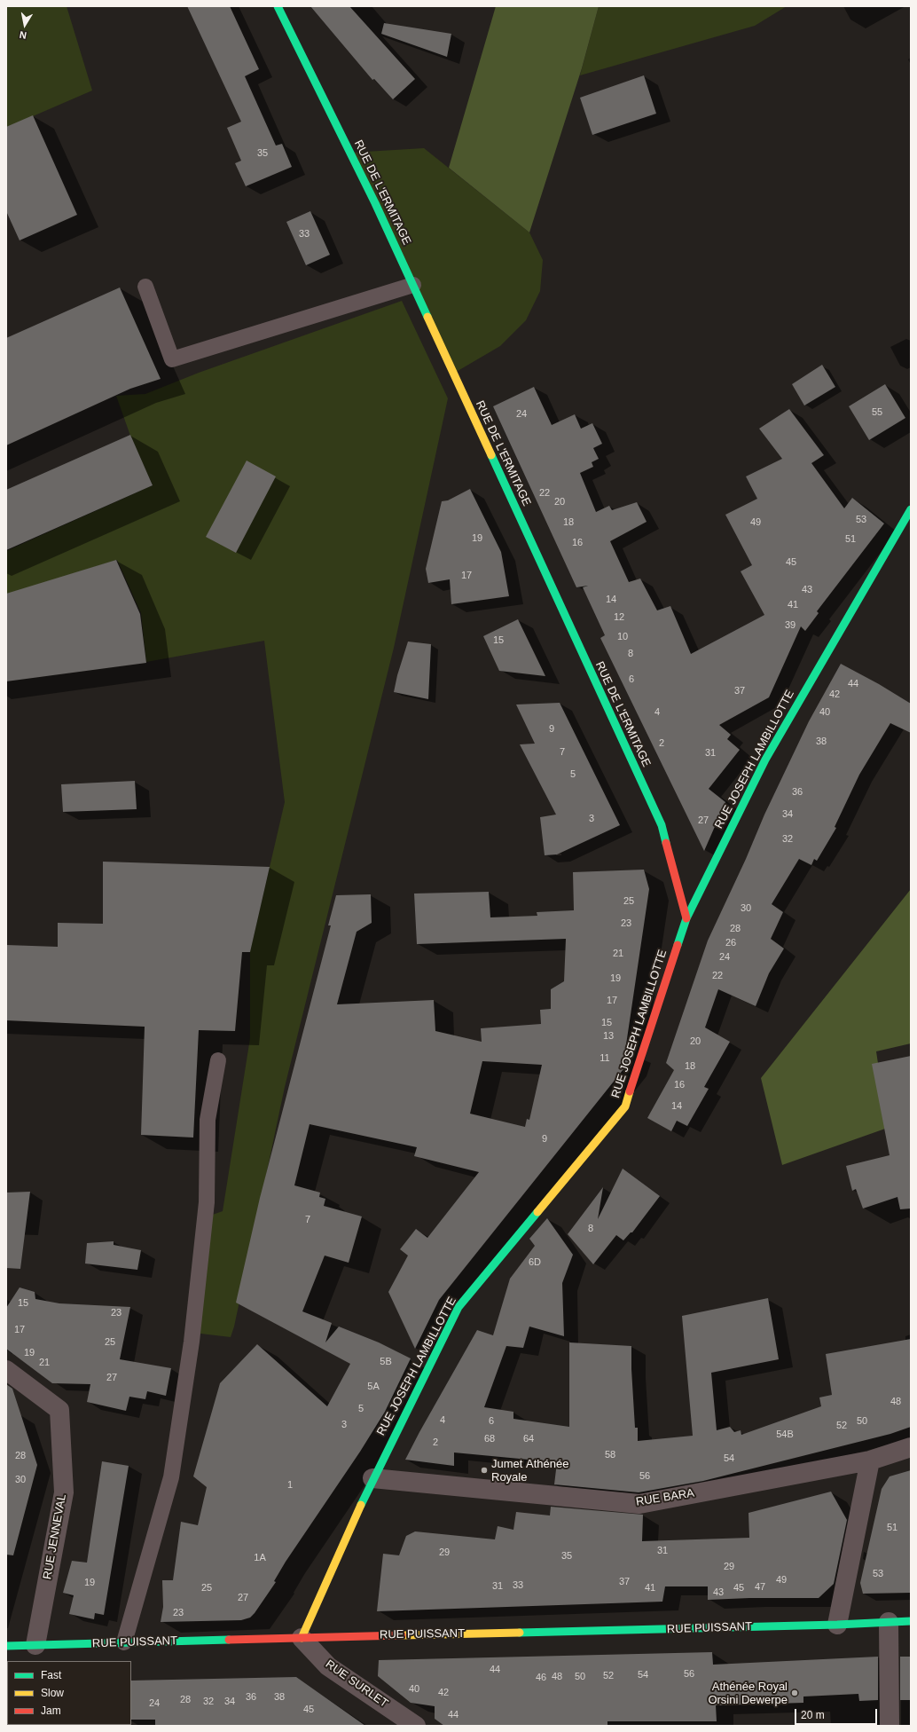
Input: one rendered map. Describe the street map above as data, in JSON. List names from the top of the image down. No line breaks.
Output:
{"streets":{"street":["RUE DE L'ERMITAGE","RUE JOSEPH LAMBILLOTTE","RUE BARA","RUE JENNEVAL","RUE PUISSANT","RUE SURLET"]},"crossings":[["RUE DE L'ERMITAGE","RUE JOSEPH LAMBILLOTTE"],["RUE JOSEPH LAMBILLOTTE","RUE BARA"],["RUE JOSEPH LAMBILLOTTE","RUE PUISSANT"],["RUE JOSEPH LAMBILLOTTE","RUE SURLET"],["RUE JENNEVAL","RUE PUISSANT"],["RUE PUISSANT","RUE SURLET"]],"places":["Jumet Athénée Royale","Athénée Royal Orsini Dewerpe"],"house_numbers":["35","33","55","24","22","20","53","18","49","19","51","16","45","17","43","14","41","12","39","10","15","8","6","44","37","42","4","40","9","38","2","7","31","5","36","34","3","27","32","25","30","23","28","26","21","24","22","19","17","15","13","20","11","18","16","14","9","7","8","6D","15","23","17","25","19","5B","21","27","5A","48","5","4","6","50","3","52","54B","68","64","2","58","28","54","56","30","1","51","31","29","35","1A","29","53","49","37","19","33","31","47","25","41","45","43","27","23","44","56","54","52","48","50","46","40","42","36","38","28","32","34","24","45","44"],"legend":["Fast","Slow","Jam"],"scale_bar":"20 m","north":"bottom"}
